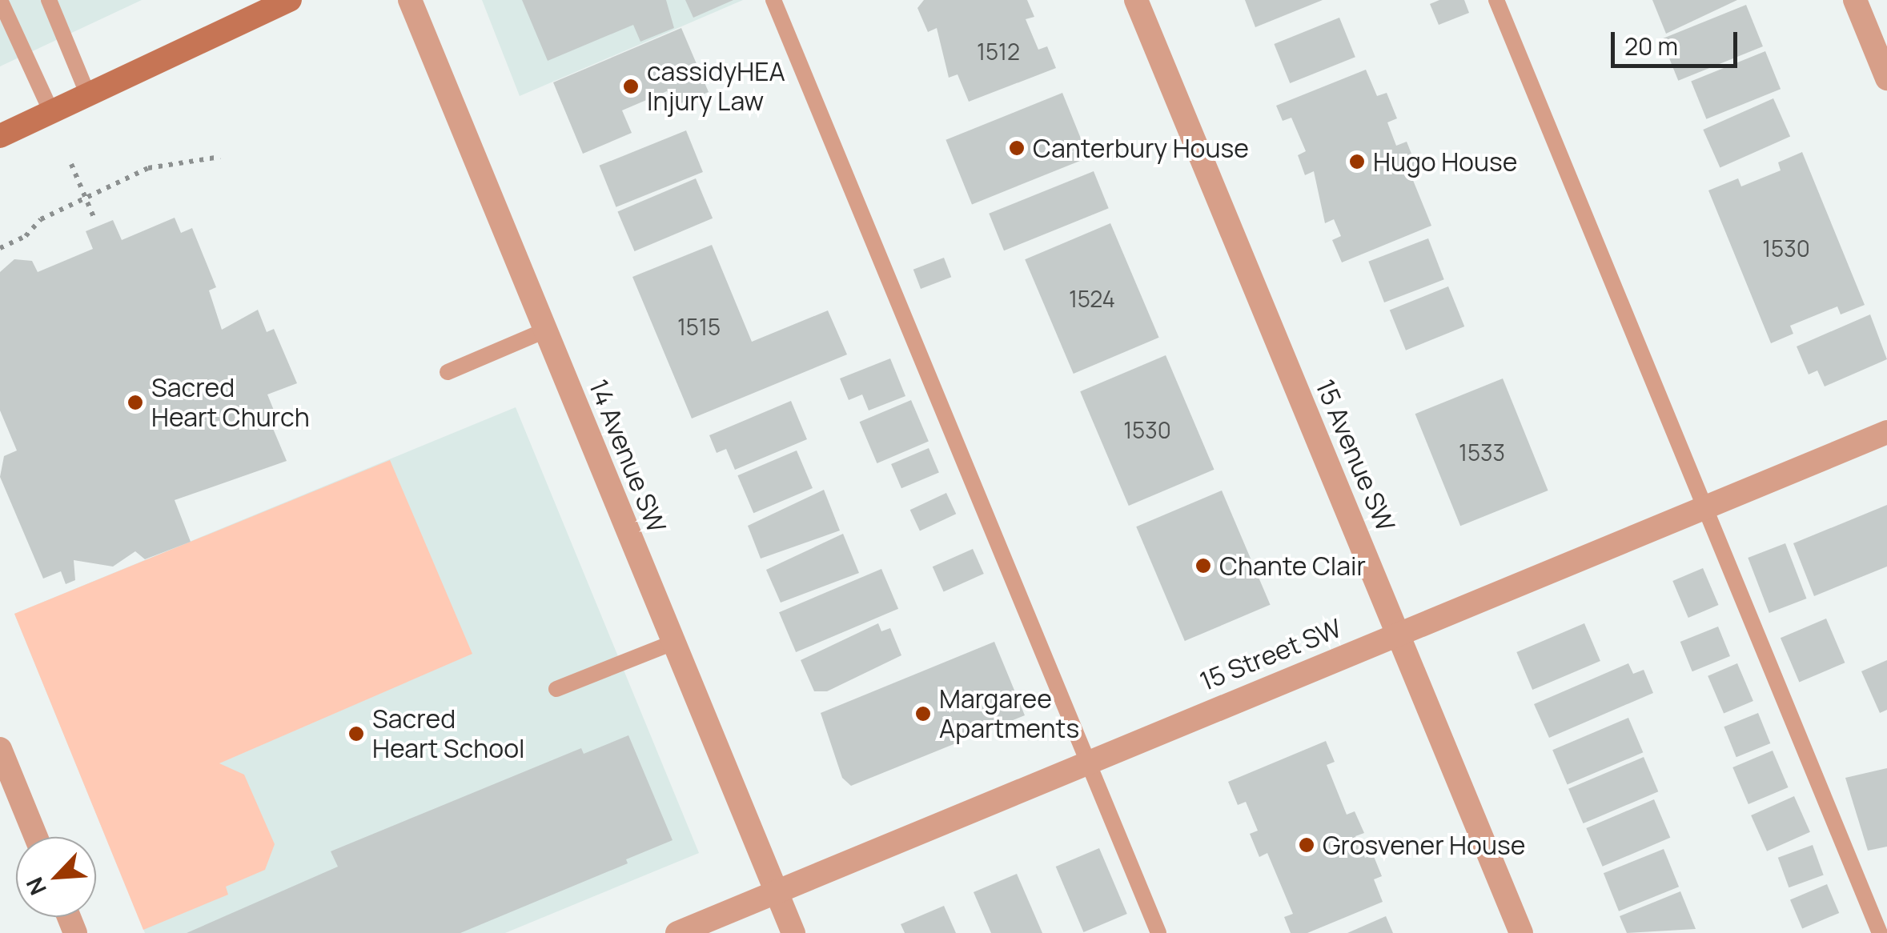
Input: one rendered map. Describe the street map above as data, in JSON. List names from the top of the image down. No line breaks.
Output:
{"streets":{"street":["15 Avenue SW","14 Avenue SW","15 Street SW"]},"crossings":[["15 Avenue SW","15 Street SW"],["14 Avenue SW","15 Street SW"]],"places":["cassidyHEA Injury Law","Canterbury House","Hugo House","Sacred Heart Church","Chante Clair","Margaree Apartments","Sacred Heart School","Grosvener House"],"house_numbers":["1512","1530","1524","1515","1530","1533"],"scale_bar":"20 m","north":"bottom left"}
